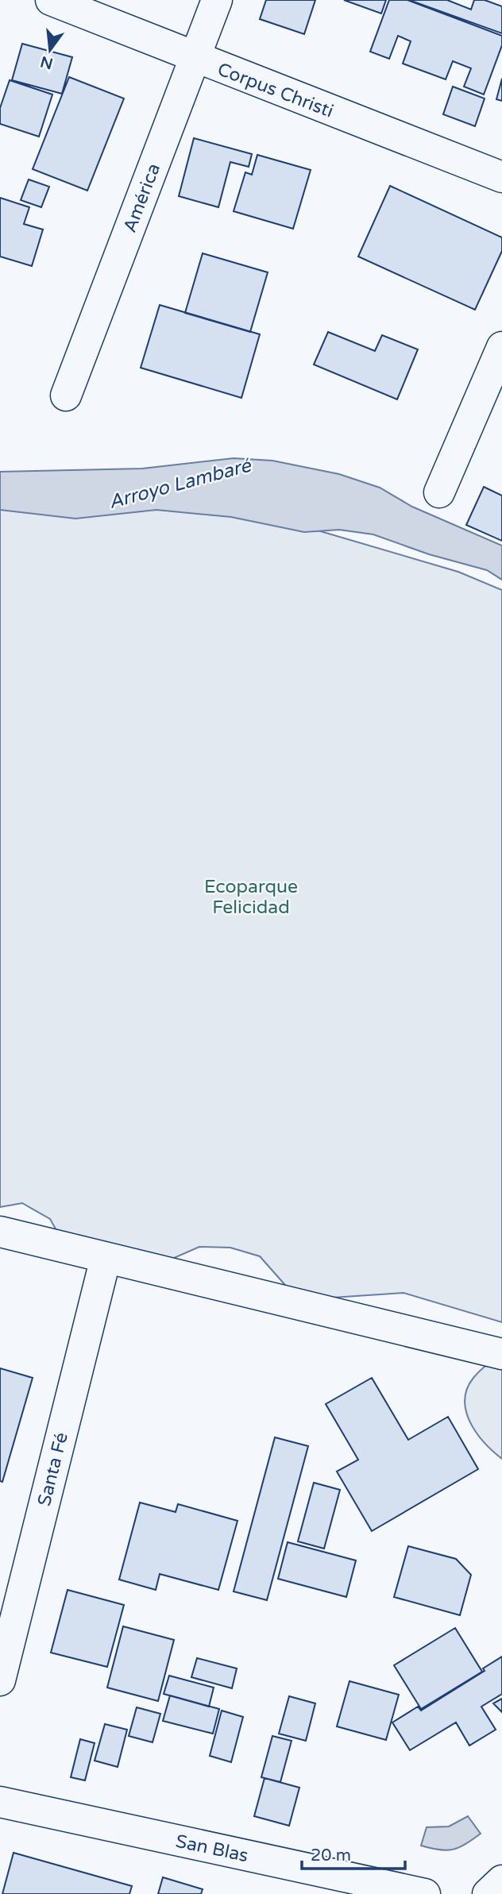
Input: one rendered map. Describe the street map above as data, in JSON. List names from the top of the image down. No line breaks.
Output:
{"streets":{"street":["Corpus Christi","América","Santa Fé","San Blas"]},"crossings":[["Corpus Christi","América"]],"water":["Arroyo Lambaré"],"parks":["Ecoparque Felicidad"],"scale_bar":"20 m","north":"bottom"}
